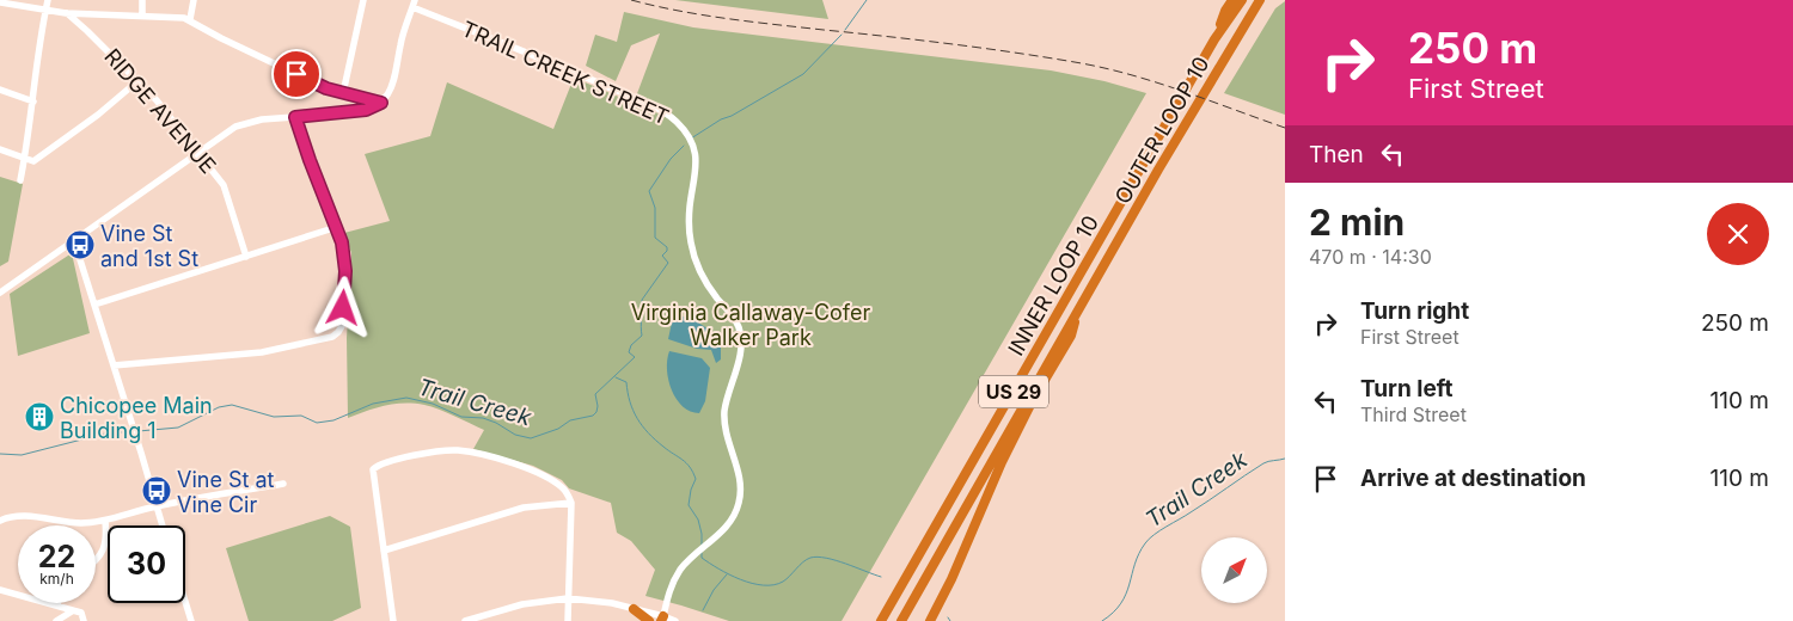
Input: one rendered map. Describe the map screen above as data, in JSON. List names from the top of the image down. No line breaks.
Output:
{"streets":{"highway":["OUTER LOOP 10","INNER LOOP 10","US 29"],"street":["TRAIL CREEK STREET","RIDGE AVENUE"]},"water":["Trail Creek"],"parks":["Virginia Callaway-Cofer Walker Park"],"places":{"bus stop":["Vine St and 1st St","Vine St at Vine Cir"],"building":["Chicopee Main Building 1"]},"north":"top right","page":{"turn":["250 m","First Street"],"then":"Then","heading":["2 min","470 m · 14:30"],"list":[{"name":"Turn right","note":"First Street","value":"250 m"},{"name":"Turn left","note":"Third Street","value":"110 m"},{"name":"Arrive at destination","value":"110 m"}],"speed":"22 km/h","limit":"30"}}
